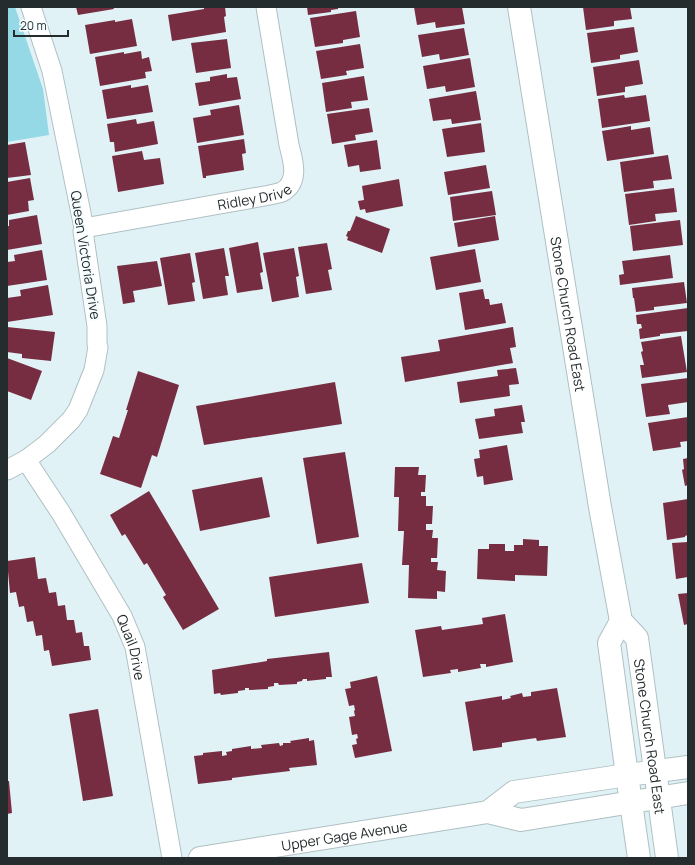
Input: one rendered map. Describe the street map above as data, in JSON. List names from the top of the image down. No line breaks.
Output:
{"streets":{"main road":["Stone Church Road East","Upper Gage Avenue"],"street":["Ridley Drive","Queen Victoria Drive","Quail Drive"]},"crossings":[["Ridley Drive","Queen Victoria Drive"],["Queen Victoria Drive","Quail Drive"],["Stone Church Road East","Upper Gage Avenue"]],"scale_bar":"20 m"}
